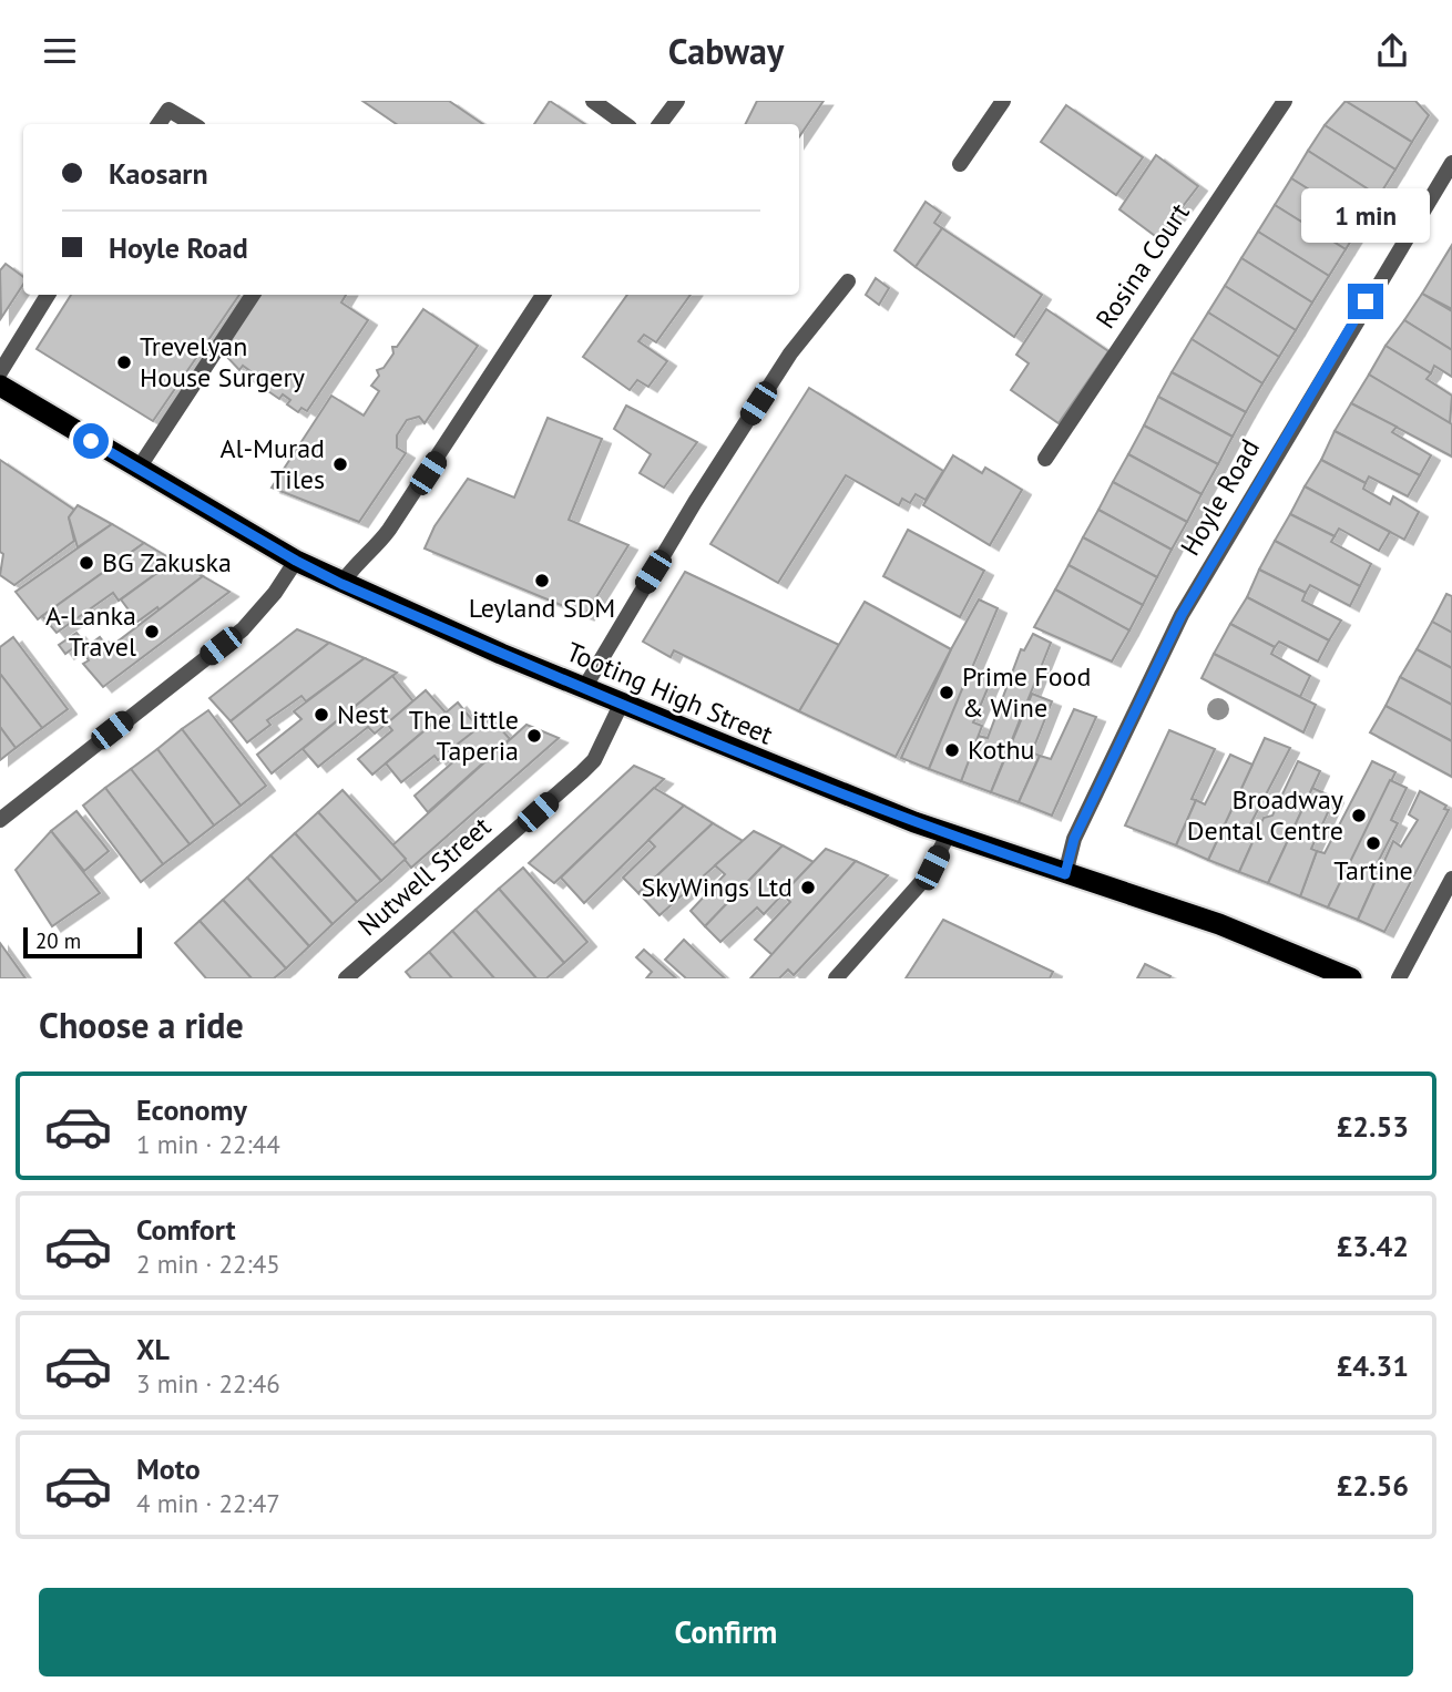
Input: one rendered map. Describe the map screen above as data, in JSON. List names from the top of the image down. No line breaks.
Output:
{"streets":{"highway":["Tooting High Street"],"street":["Rosina Court","Hoyle Road","Nutwell Street"]},"crossings":[["Hoyle Road","Tooting High Street"],["Tooting High Street","Nutwell Street"]],"places":["Trevelyan House Surgery","Al-Murad Tiles","BG Zakuska","Leyland SDM","A-Lanka Travel","Prime Food & Wine","Nest","The Little Taperia","Kothu","Broadway Dental Centre","Tartine","SkyWings Ltd"],"scale_bar":"20 m","page":{"header":"Cabway","banner":["Kaosarn","Hoyle Road"],"bubble":"1 min","scale":"20 m","heading":"Choose a ride","list":[{"name":"Economy","note":"1 min · 22:44","value":"£2.53"},{"name":"Comfort","note":"2 min · 22:45","value":"£3.42"},{"name":"XL","note":"3 min · 22:46","value":"£4.31"},{"name":"Moto","note":"4 min · 22:47","value":"£2.56"}],"buttons":"Confirm"}}
